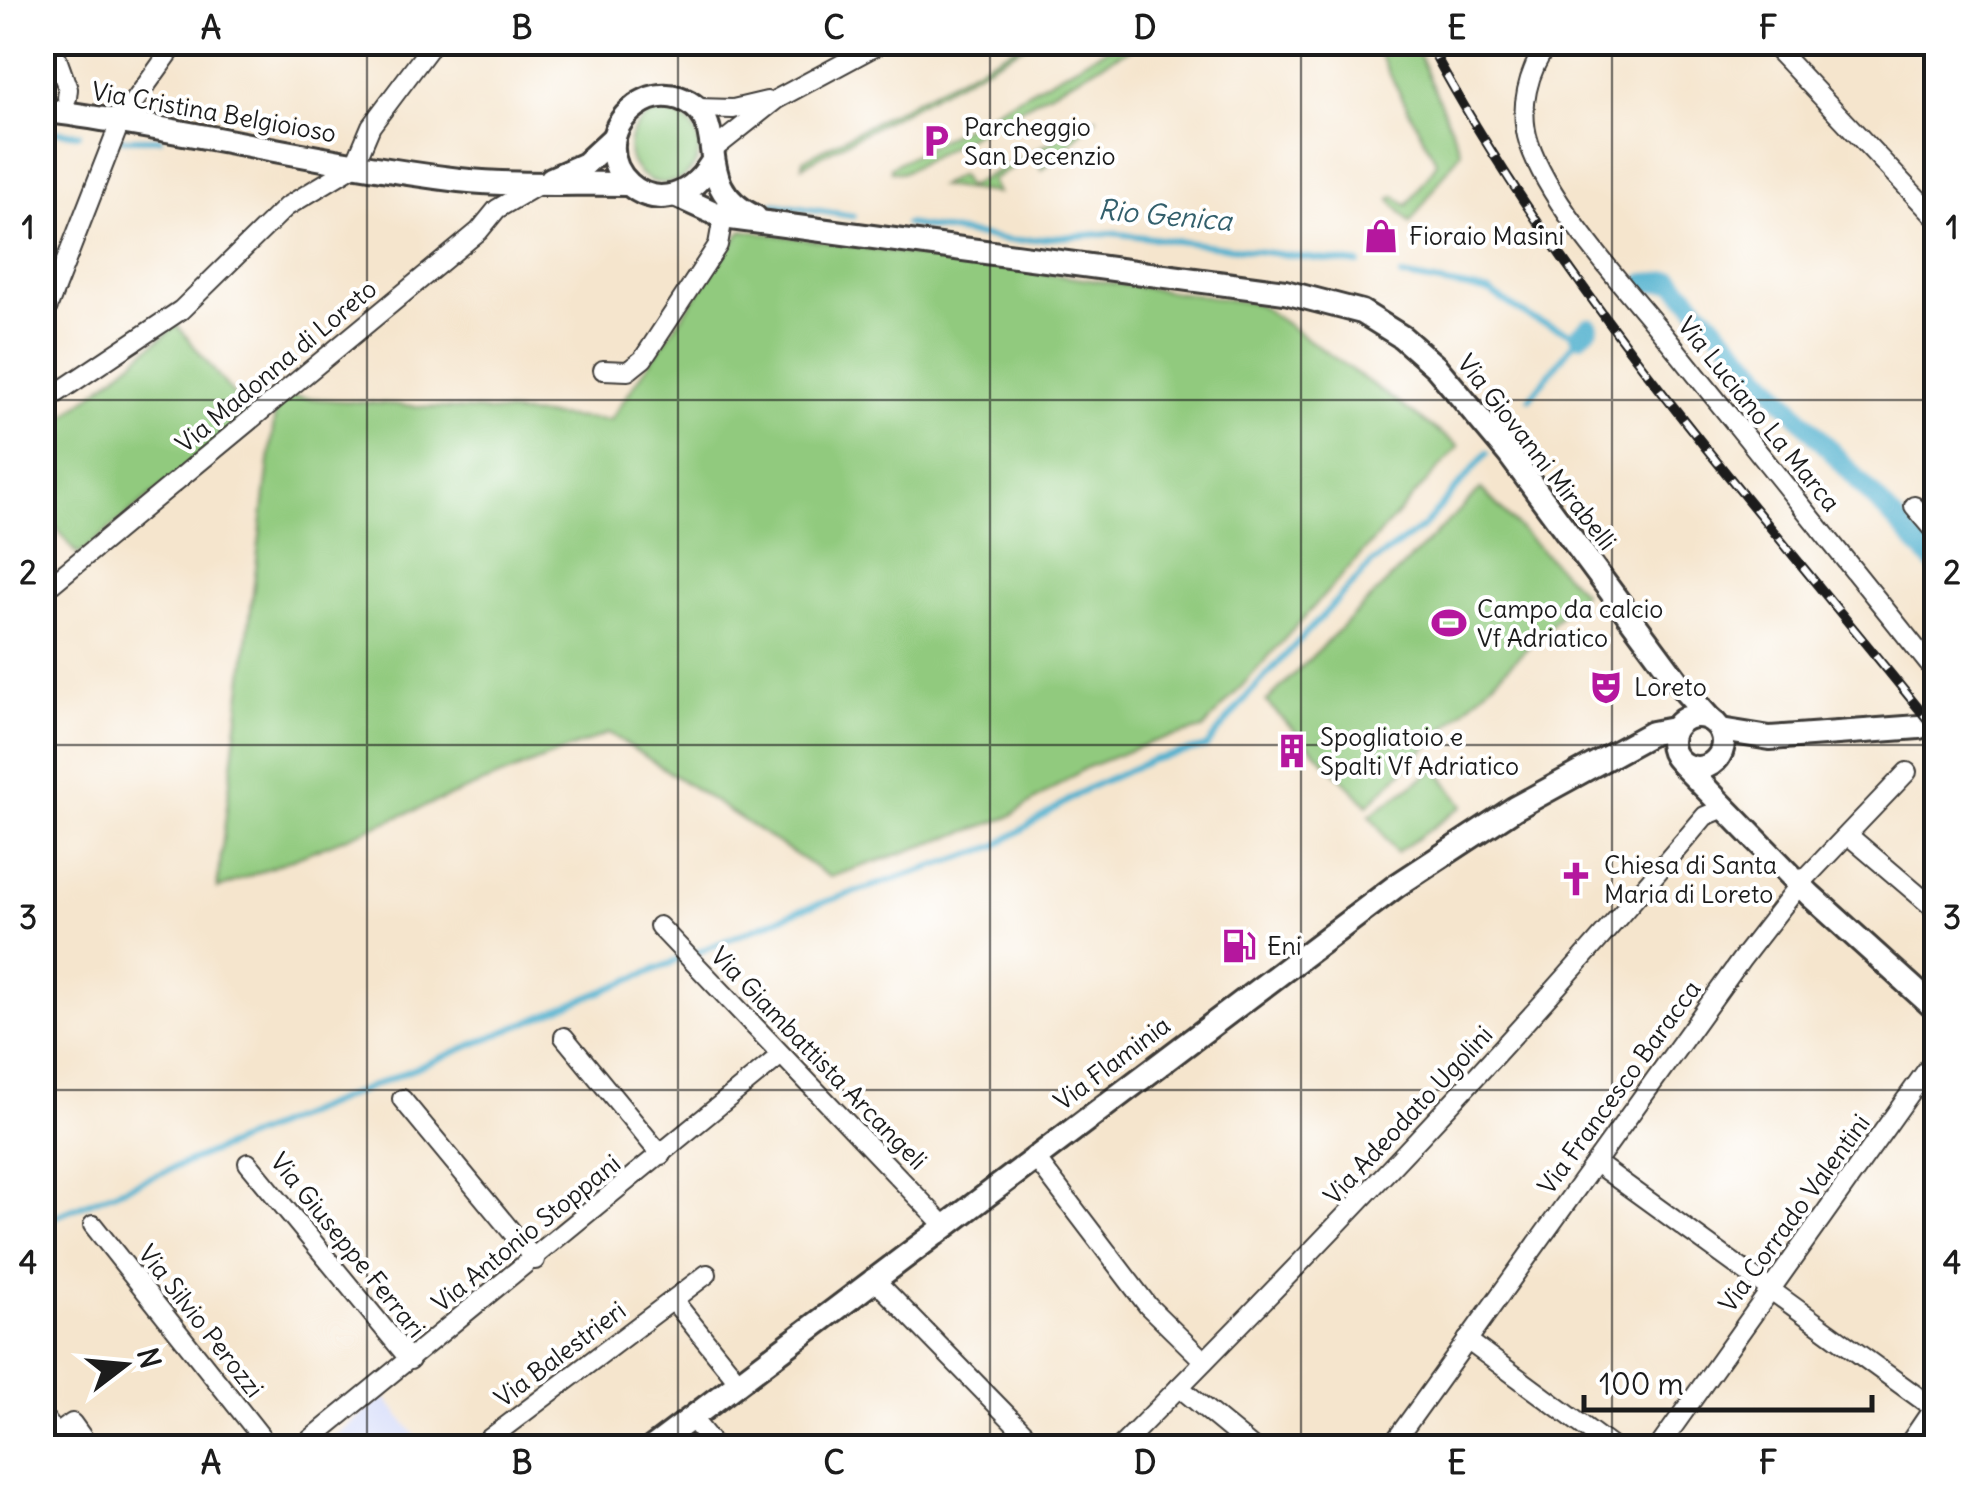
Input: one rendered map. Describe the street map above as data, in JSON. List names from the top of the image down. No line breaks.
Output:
{"streets":{"street":["Via Cristina Belgioioso","Via Madonna di Loreto","Via Luciano La Marca","Via Giovanni Mirabelli","Via Giambattista Arcangeli","Via Flaminia","Via Francesco Baracca","Via Adeodato Ugolini","Via Corrado Valentini","Via Antonio Stoppani","Via Giuseppe Ferrari","Via Silvio Perozzi","Via Balestrieri"]},"crossings":[["Via Cristina Belgioioso","Via Giovanni Mirabelli"],["Via Madonna di Loreto","Via Giovanni Mirabelli"],["Via Giovanni Mirabelli","Via Flaminia"],["Via Giambattista Arcangeli","Via Flaminia"],["Via Giambattista Arcangeli","Via Antonio Stoppani"],["Via Antonio Stoppani","Via Giuseppe Ferrari"]],"water":["Rio Genica"],"places":{"parking":["Parcheggio San Decenzio"],"shop":["Fioraio Masini"],"sports":["Campo da calcio Vf Adriatico"],"theatre":["Loreto"],"building":["Spogliatoio e Spalti Vf Adriatico"],"church":["Chiesa di Santa Maria di Loreto"],"fuel station":["Eni"]},"scale_bar":"100 m","north":"right","grid":{"columns":["A","B","C","D","E","F"],"rows":["1","2","3","4"]}}
